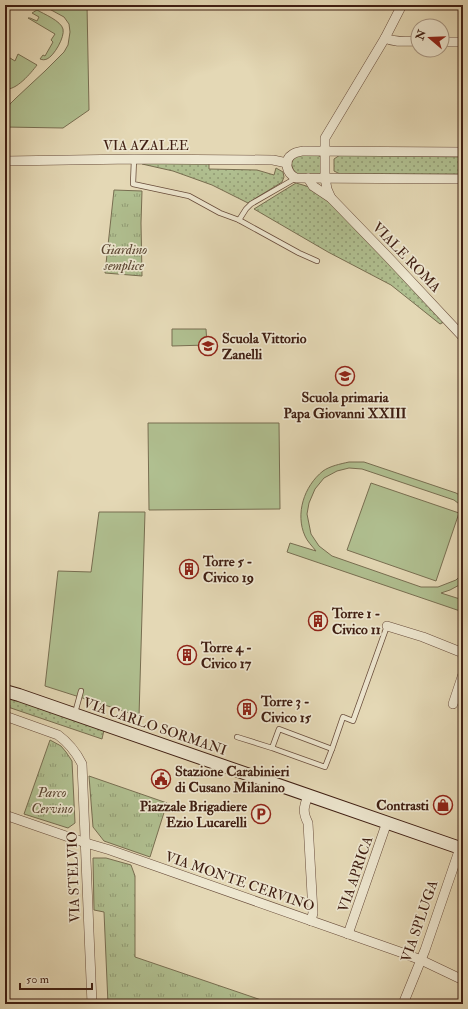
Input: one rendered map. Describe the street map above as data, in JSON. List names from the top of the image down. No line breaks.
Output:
{"streets":{"main road":["VIA CARLO SORMANI"],"street":["VIA AZALEE","VIALE ROMA","VIA APRICA","VIA STELVIO","VIA MONTE CERVINO","VIA SPLUGA"]},"crossings":[["VIA CARLO SORMANI","VIA APRICA"],["VIA CARLO SORMANI","VIA SPLUGA"],["VIA APRICA","VIA MONTE CERVINO"],["VIA STELVIO","VIA MONTE CERVINO"],["VIA MONTE CERVINO","VIA SPLUGA"]],"parks":["Giardino semplice","Parco Cervino"],"places":{"school or university":["Scuola Vittorio Zanelli","Scuola primaria Papa Giovanni XXIII"],"building":["Torre 5 - Civico 19","Torre 1 - Civico 11","Torre 4 - Civico 17","Torre 3 - Civico 15"],"public building":["Stazione Carabinieri di Cusano Milanino"],"shop":["Contrasti"],"parking":["Piazzale Brigadiere Ezio Lucarelli"]},"scale_bar":"50 m","north":"left"}
